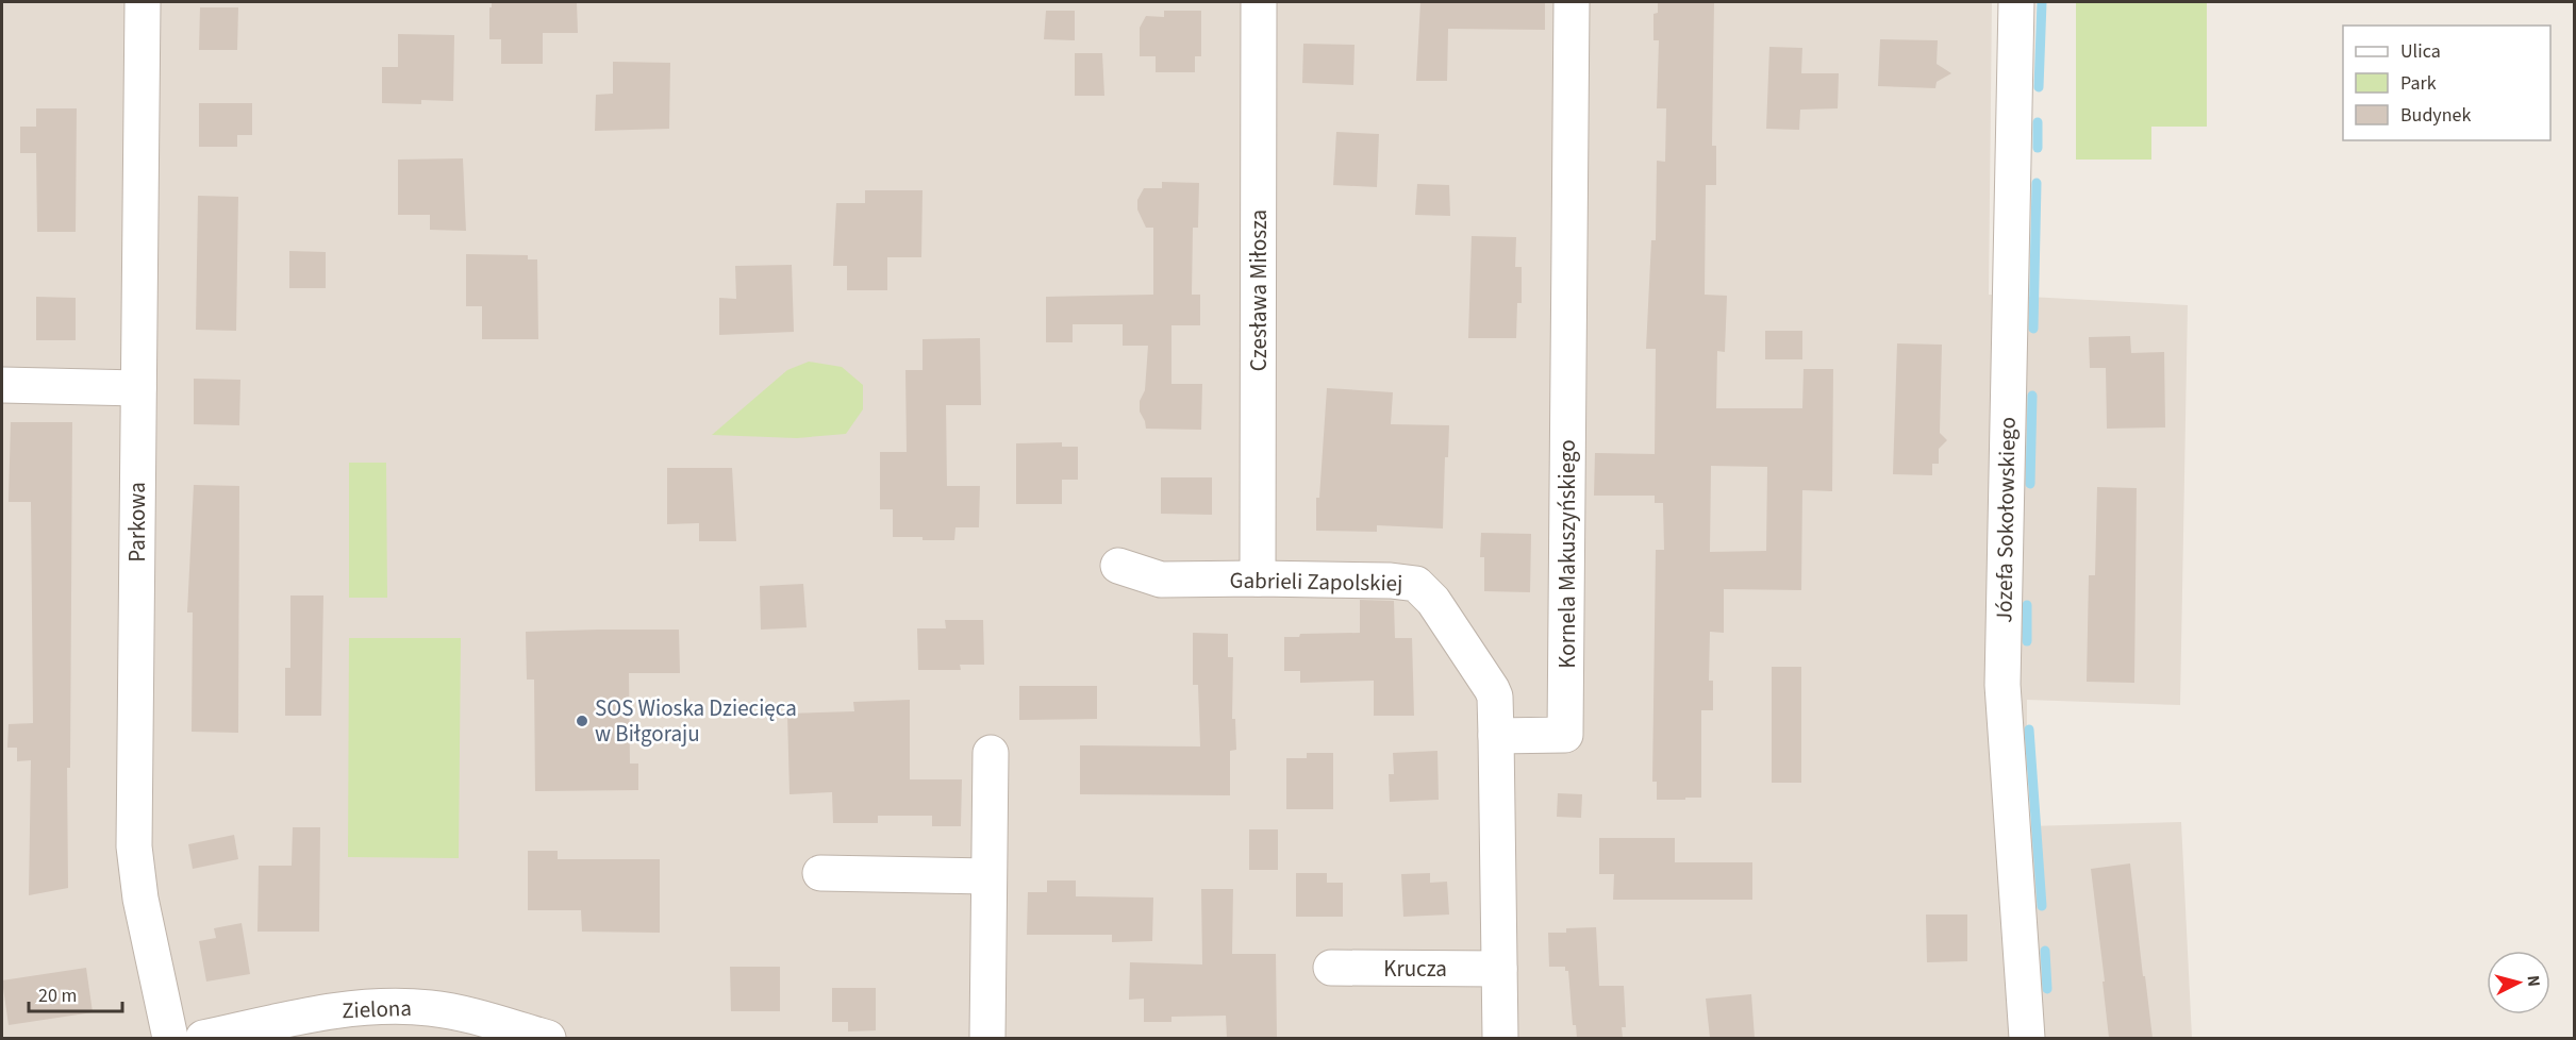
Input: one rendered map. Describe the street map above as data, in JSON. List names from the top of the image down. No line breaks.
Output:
{"streets":{"street":["Czesława Miłosza","Józefa Sokołowskiego","Parkowa","Kornela Makuszyńskiego","Gabrieli Zapolskiej","Krucza","Zielona"]},"crossings":[["Czesława Miłosza","Gabrieli Zapolskiej"],["Kornela Makuszyńskiego","Gabrieli Zapolskiej"]],"places":["SOS Wioska Dziecięca w Biłgoraju"],"legend":["Ulica","Park","Budynek"],"scale_bar":"20 m","north":"right"}
